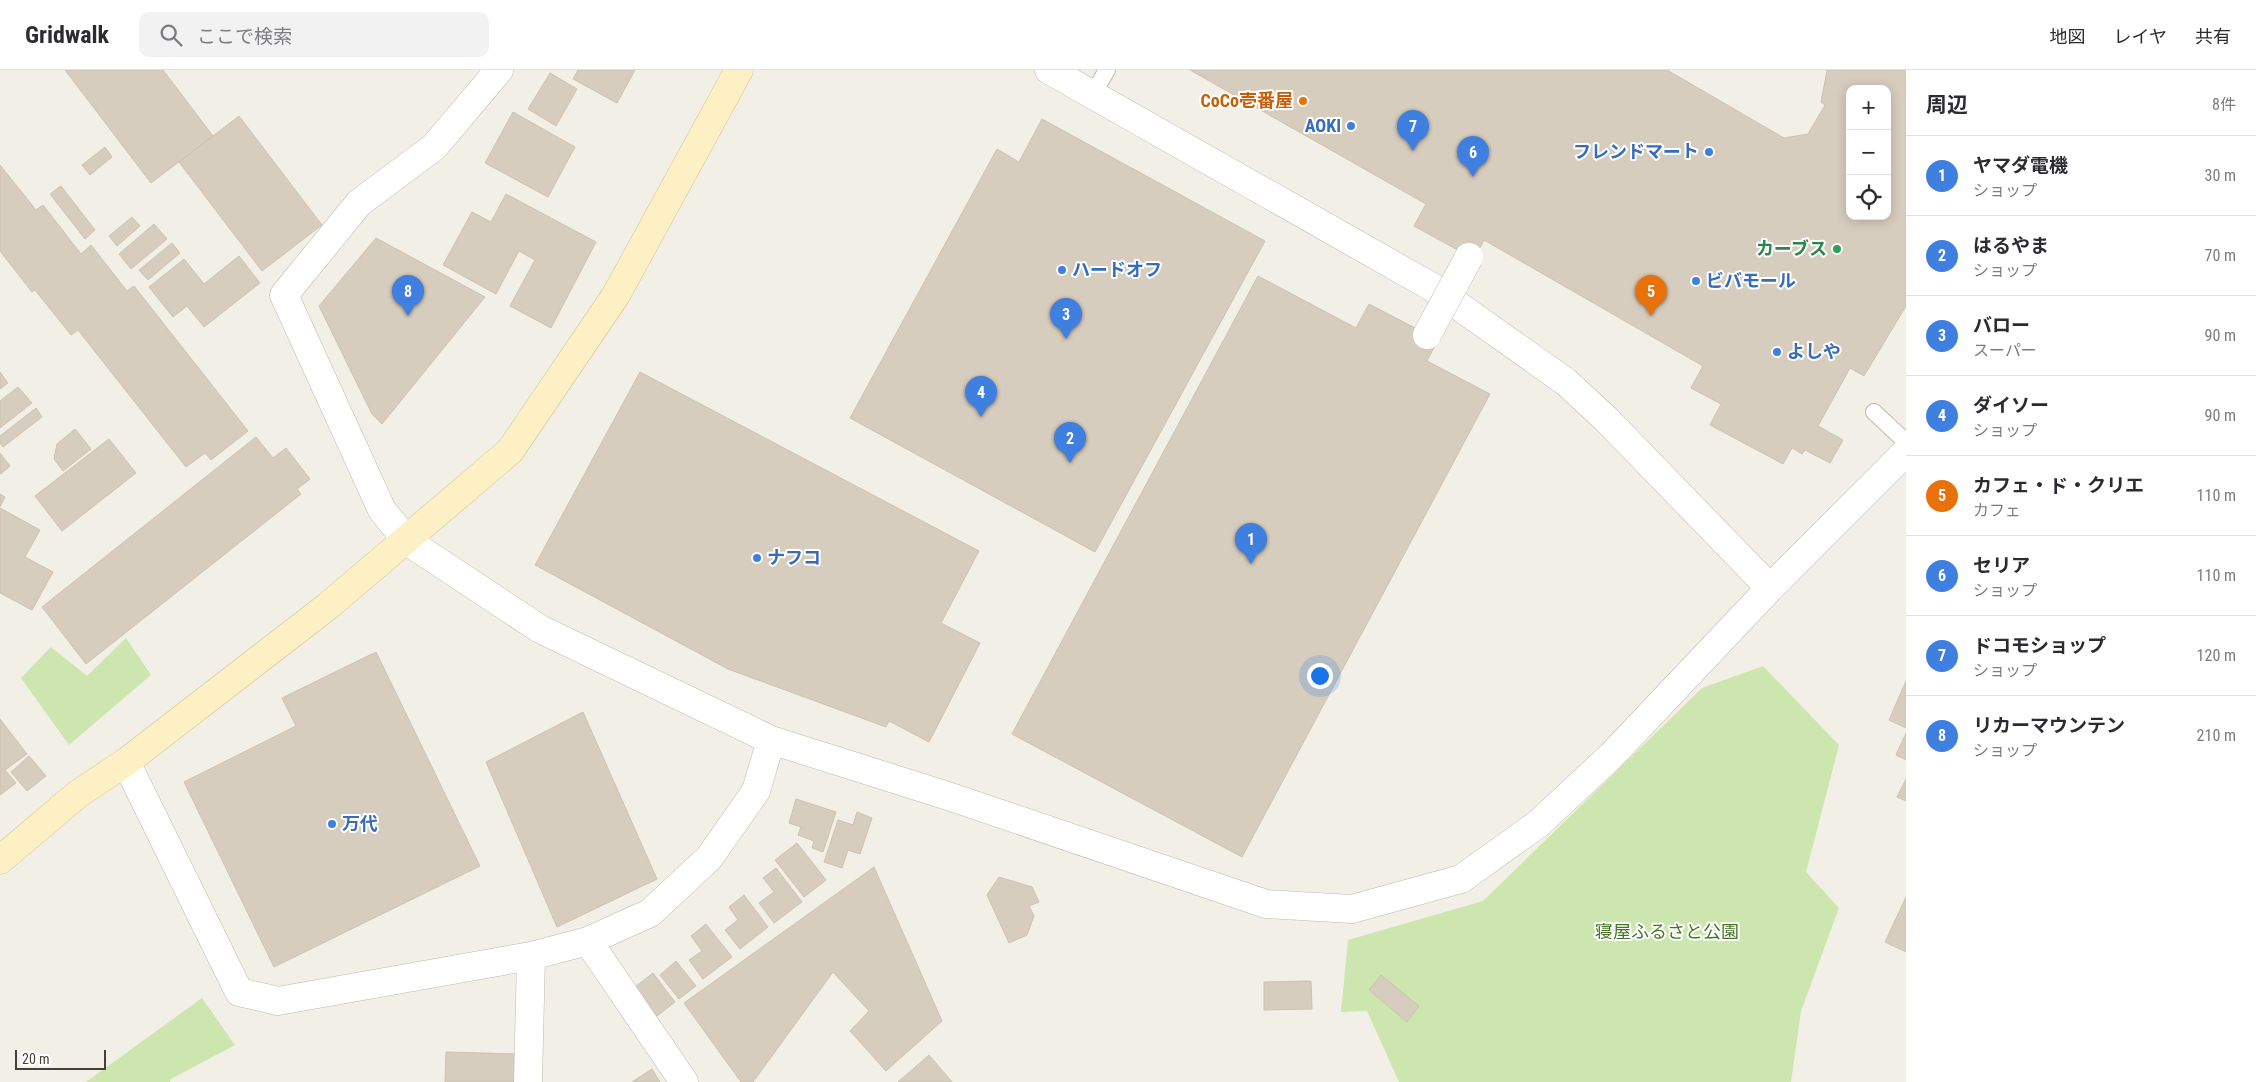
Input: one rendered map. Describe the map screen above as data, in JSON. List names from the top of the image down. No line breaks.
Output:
{"parks":["寝屋ふるさと公園"],"places":["CoCo壱番屋","AOKI","フレンドマート","カーブス","ハードオフ","ビバモール","よしや","ナフコ","万代"],"scale_bar":"20 m","page":{"header":"Gridwalk","search":"ここで検索","nav":["地図","レイヤ","共有"],"heading":["周辺","8件"],"map_buttons":["+","−"],"pins":["7","6","5","8","3","4","2","1"],"list":[{"mark":"1","name":"ヤマダ電機","note":"ショップ","value":"30 m"},{"mark":"2","name":"はるやま","note":"ショップ","value":"70 m"},{"mark":"3","name":"バロー","note":"スーパー","value":"90 m"},{"mark":"4","name":"ダイソー","note":"ショップ","value":"90 m"},{"mark":"5","name":"カフェ・ド・クリエ","note":"カフェ","value":"110 m"},{"mark":"6","name":"セリア","note":"ショップ","value":"110 m"},{"mark":"7","name":"ドコモショップ","note":"ショップ","value":"120 m"},{"mark":"8","name":"リカーマウンテン","note":"ショップ","value":"210 m"}],"scale":"20 m"}}
